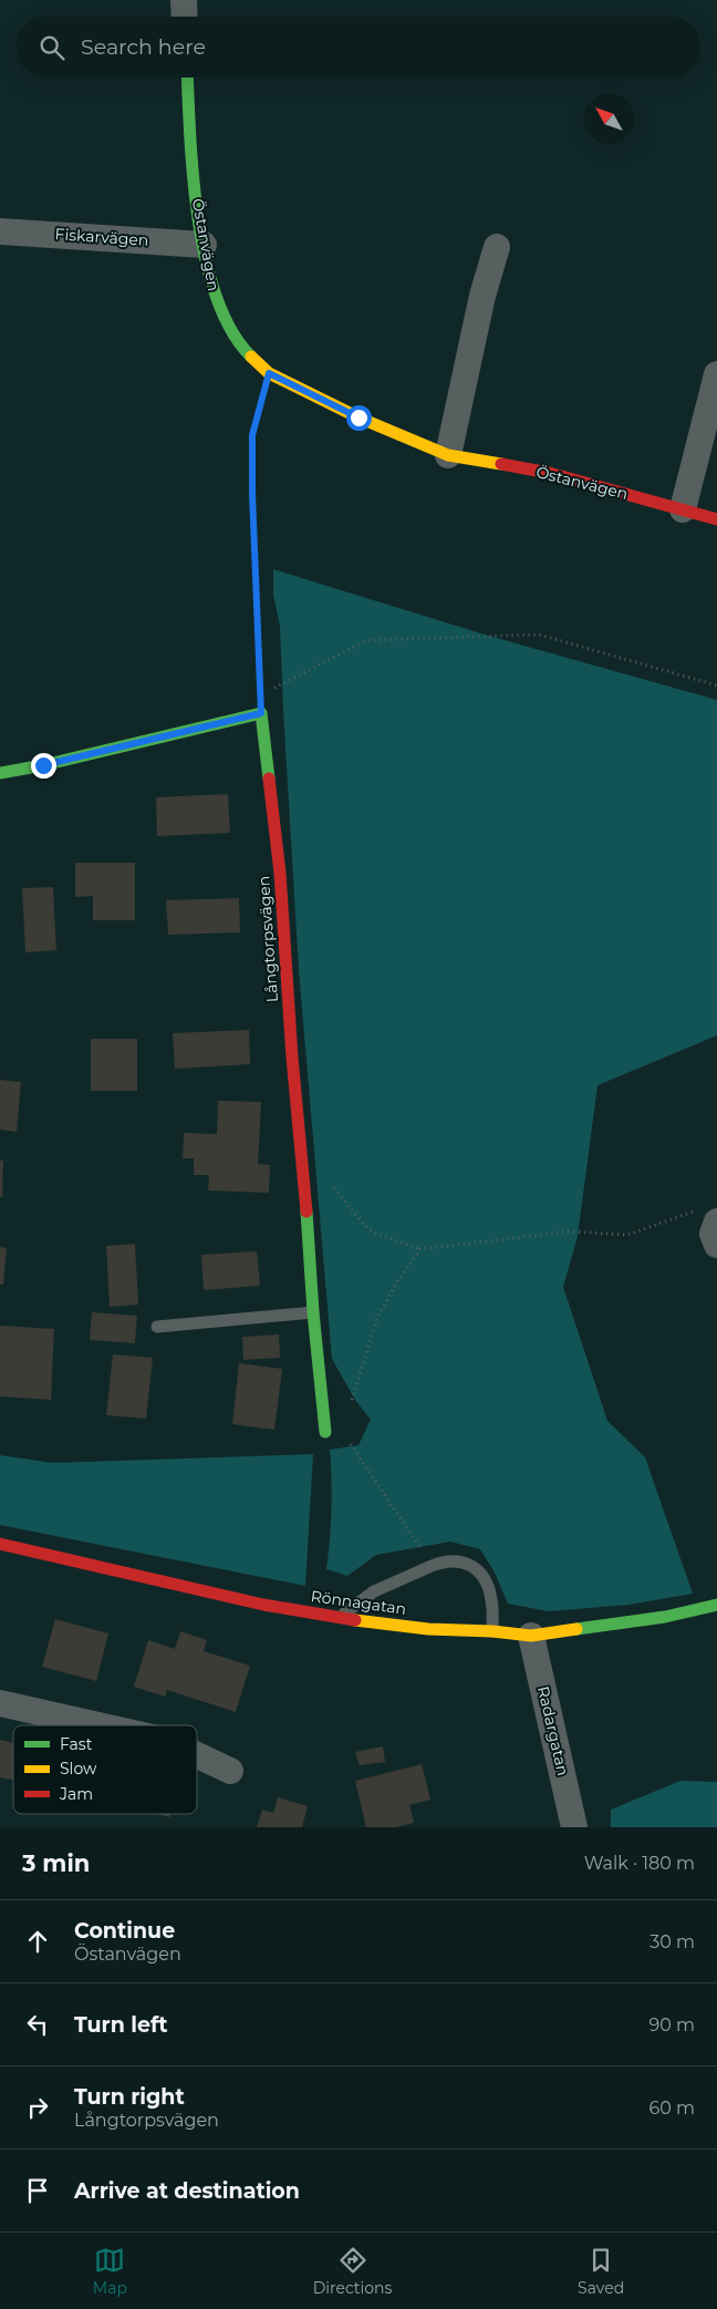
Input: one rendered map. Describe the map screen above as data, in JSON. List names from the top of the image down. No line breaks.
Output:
{"streets":{"street":["Fiskarvägen","Östanvägen","Långtorpsvägen","Rönnagatan","Radargatan"]},"crossings":[["Fiskarvägen","Östanvägen"],["Rönnagatan","Radargatan"]],"legend":["Fast","Slow","Jam"],"north":"top left","page":{"search":"Search here","heading":["3 min","Walk · 180 m"],"list":[["Continue","Östanvägen","30 m"],["Turn left","90 m"],["Turn right","Långtorpsvägen","60 m"],"Arrive at destination"],"nav":["Map","Directions","Saved"]}}
